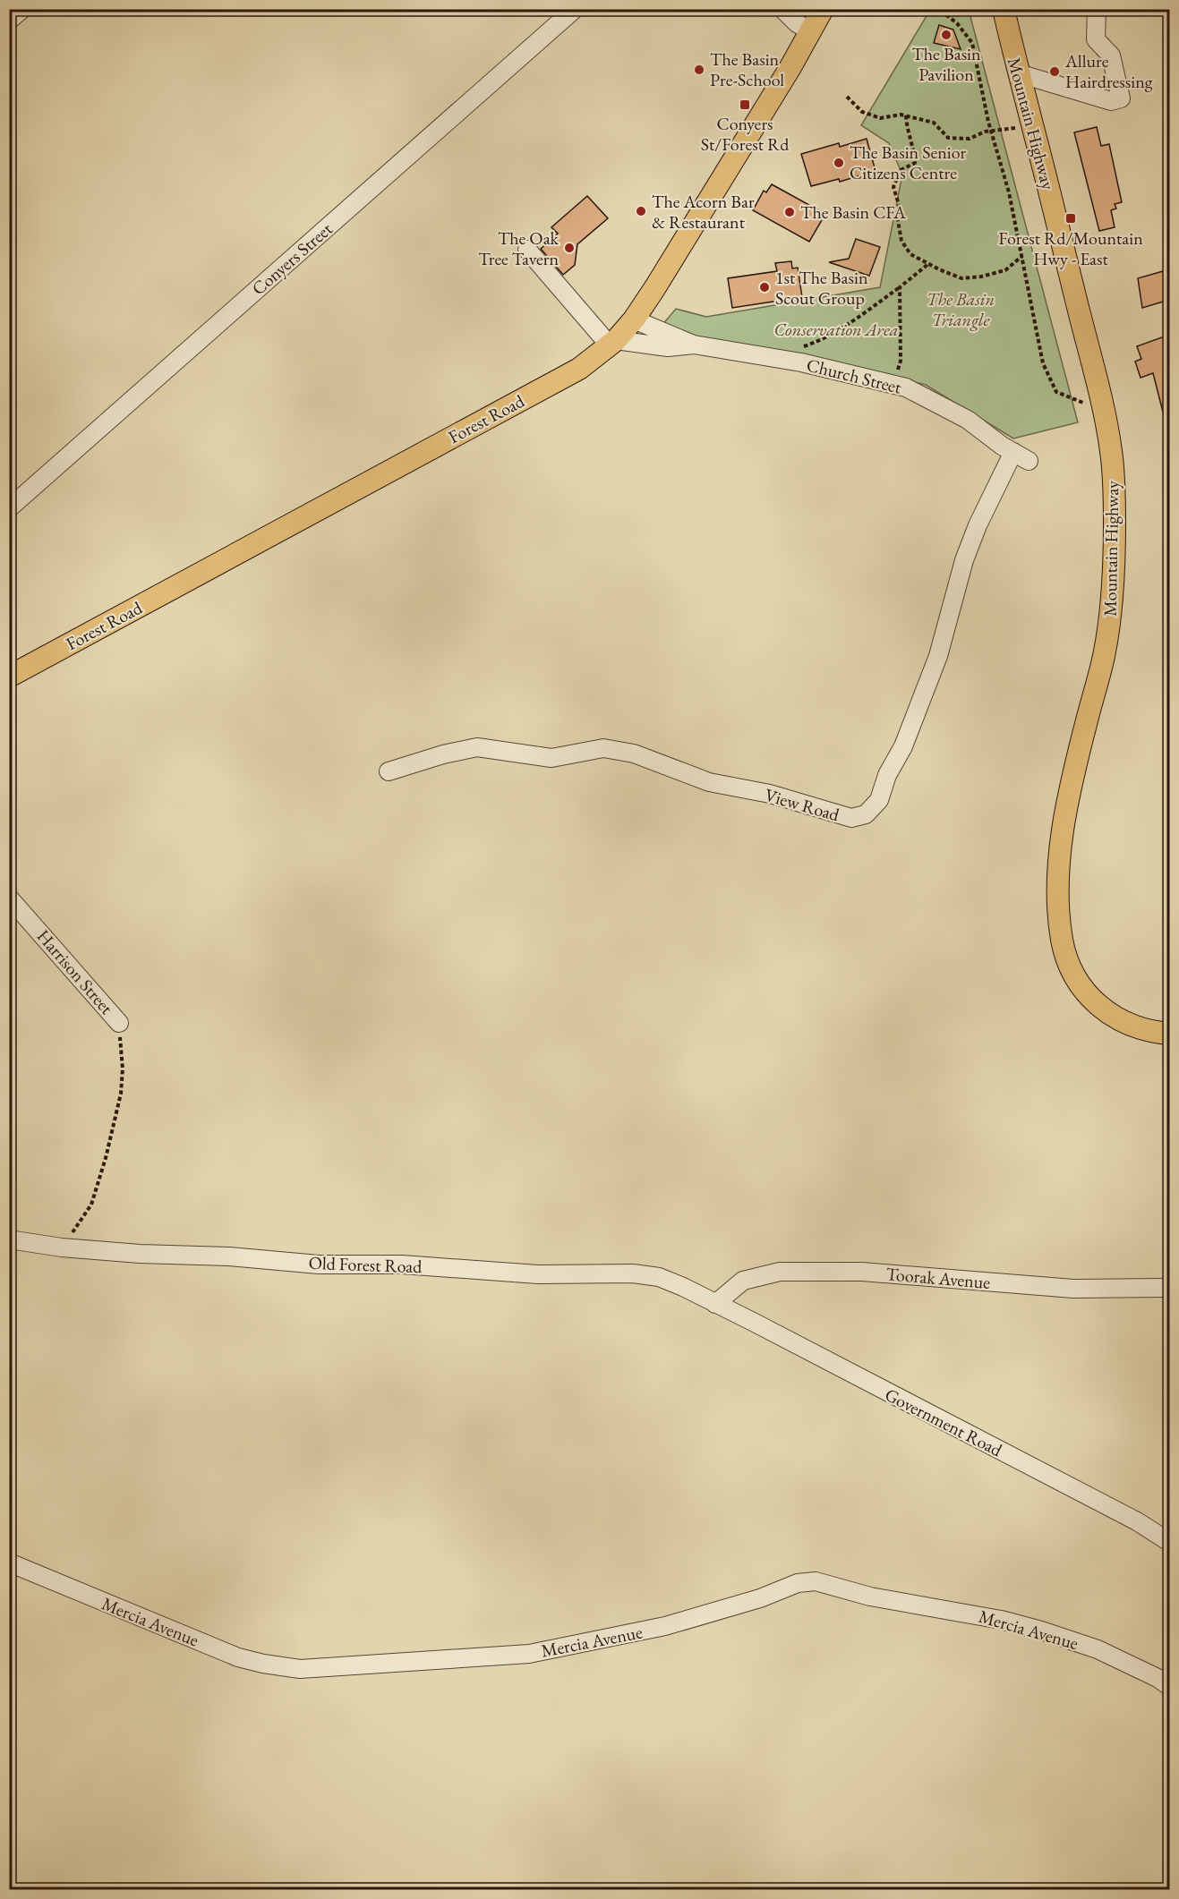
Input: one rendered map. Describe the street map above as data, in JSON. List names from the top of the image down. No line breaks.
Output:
{"streets":{"main road":["Mountain Highway","Forest Road"],"street":["Conyers Street","Church Street","View Road","Harrison Street","Old Forest Road","Toorak Avenue","Government Road","Mercia Avenue"]},"crossings":[["Church Street","Forest Road"],["Church Street","View Road"],["Old Forest Road","Toorak Avenue"],["Old Forest Road","Government Road"],["Toorak Avenue","Government Road"]],"parks":["The Basin Triangle","Conservation Area"],"places":{"other":["The Basin Pavilion","The Basin Pre-School","Allure Hairdressing","The Basin Senior Citizens Centre","The Acorn Bar & Restaurant","The Basin CFA","The Oak Tree Tavern","1st The Basin Scout Group"],"transit":["Conyers St/Forest Rd","Forest Rd/Mountain Hwy - East"]}}
